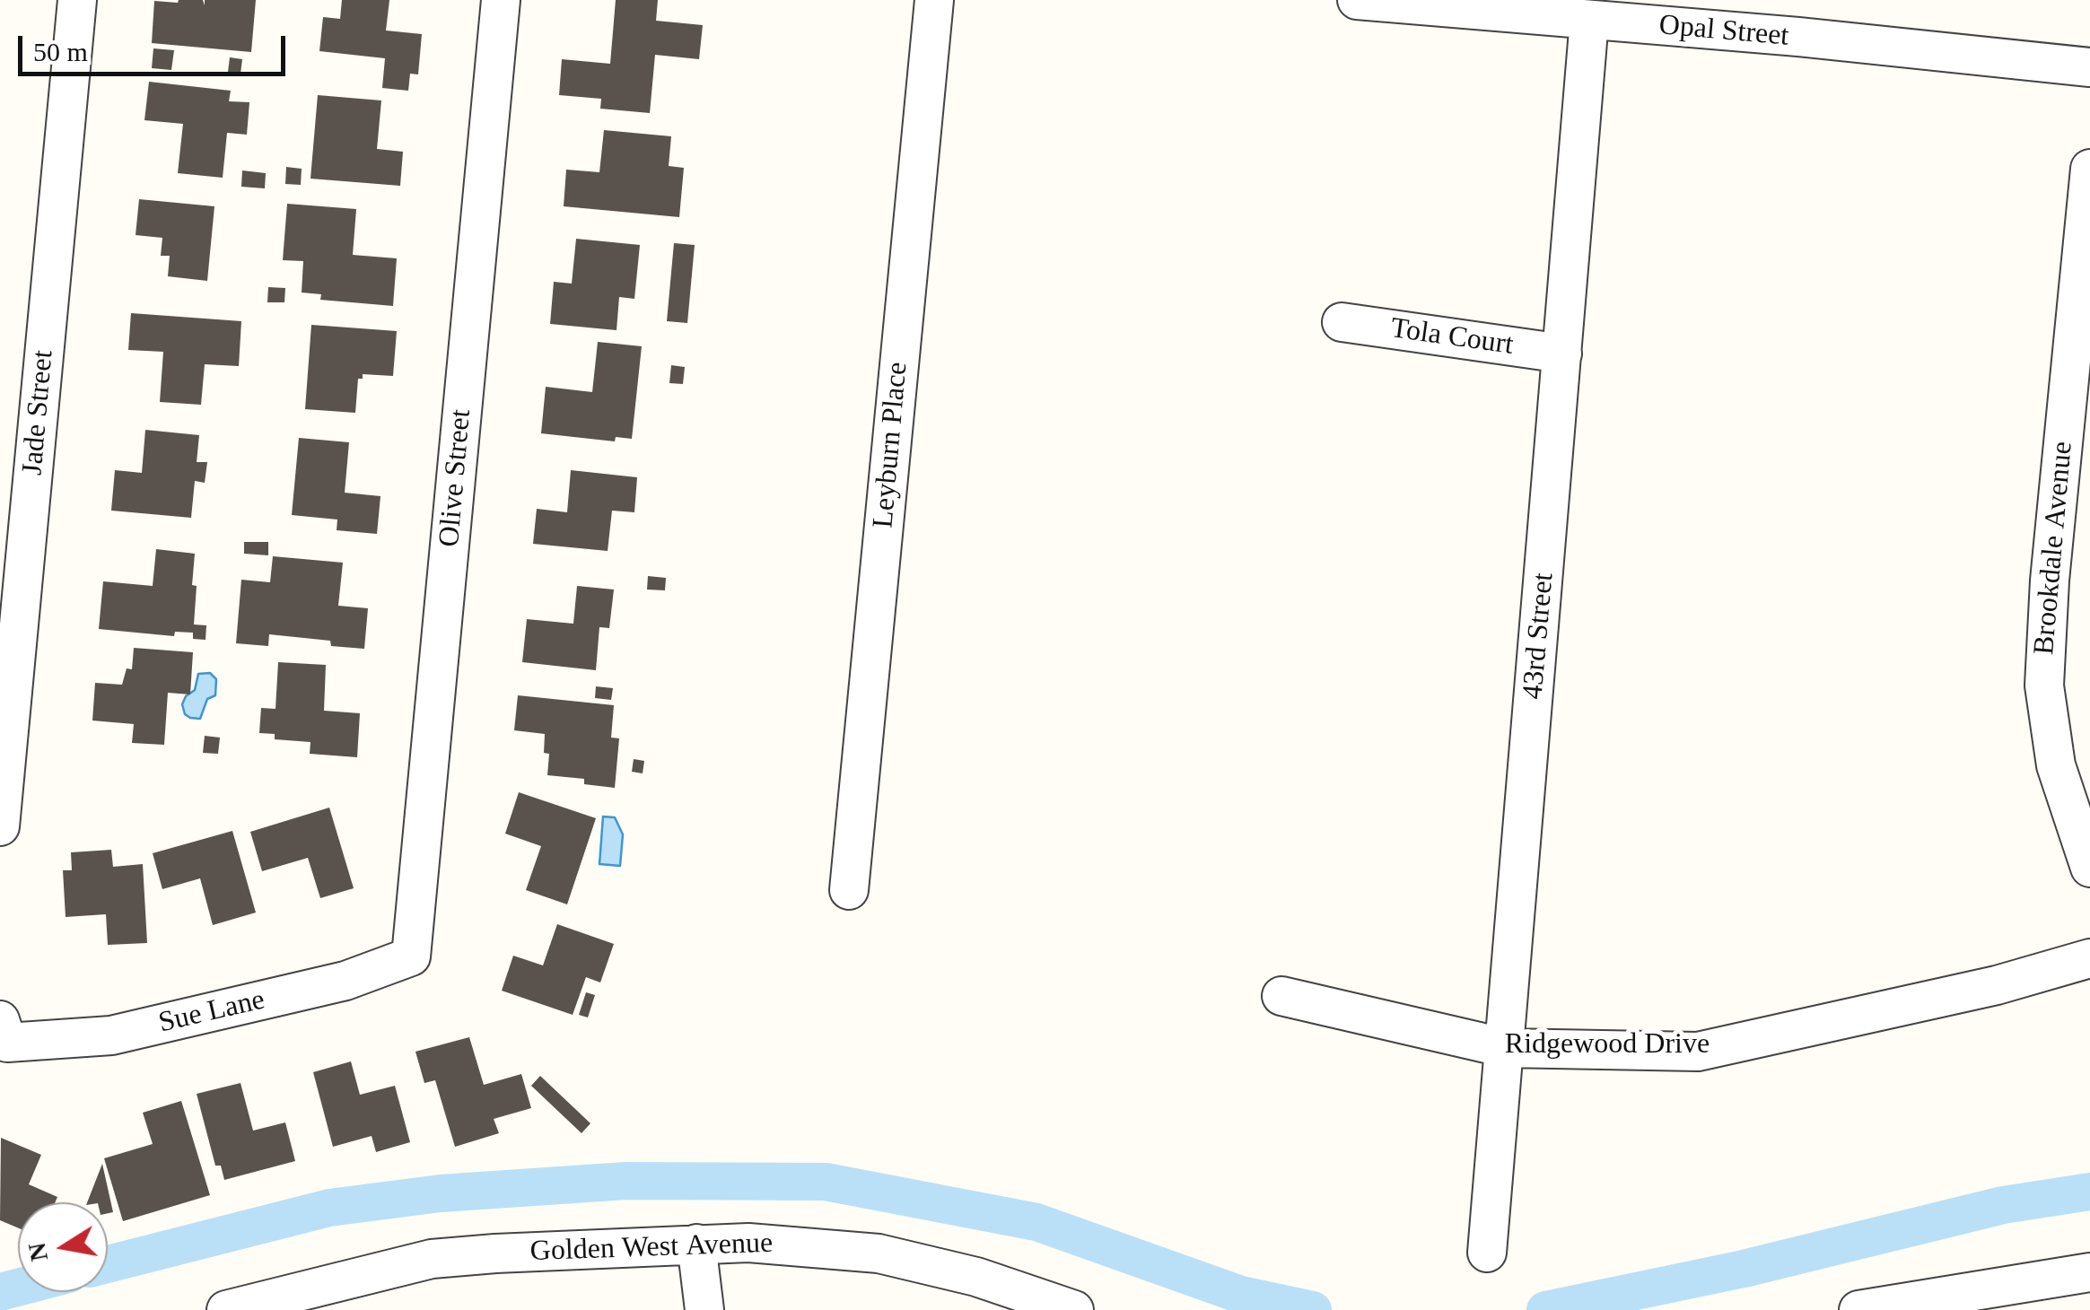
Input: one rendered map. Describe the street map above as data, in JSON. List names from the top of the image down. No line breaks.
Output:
{"streets":{"street":["Opal Street","Tola Court","Jade Street","Leyburn Place","Olive Street","Brookdale Avenue","43rd Street","Sue Lane","Ridgewood Drive","Golden West Avenue"]},"crossings":[["Opal Street","43rd Street"],["Tola Court","43rd Street"],["Olive Street","Sue Lane"],["43rd Street","Ridgewood Drive"]],"scale_bar":"50 m","north":"left"}
